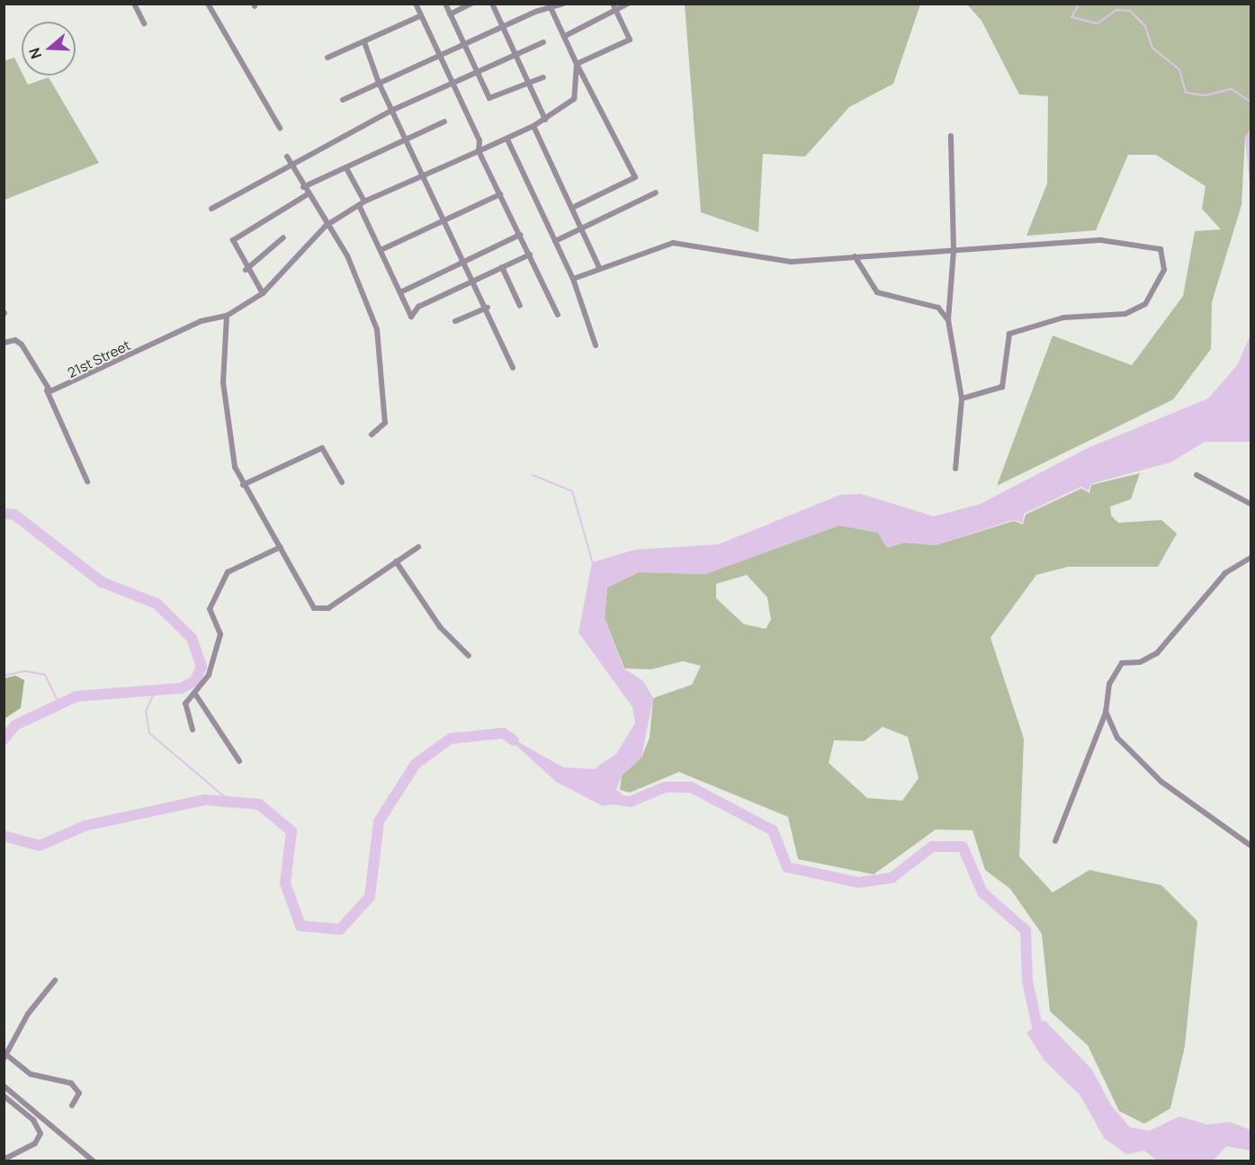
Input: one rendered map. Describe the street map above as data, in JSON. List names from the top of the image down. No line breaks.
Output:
{"streets":{"street":["21st Street"]},"north":"left"}
